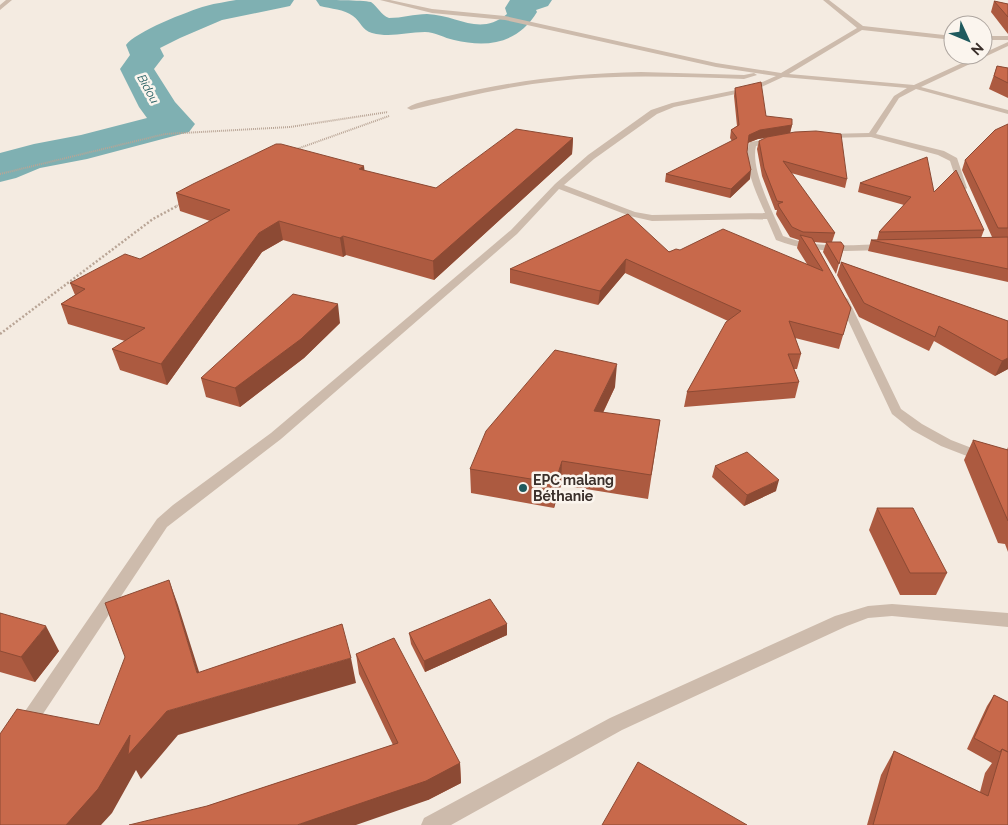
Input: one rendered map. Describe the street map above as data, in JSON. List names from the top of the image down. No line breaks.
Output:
{"water":["Bidou"],"places":["EPC malang Béthanie"],"north":"bottom right"}
